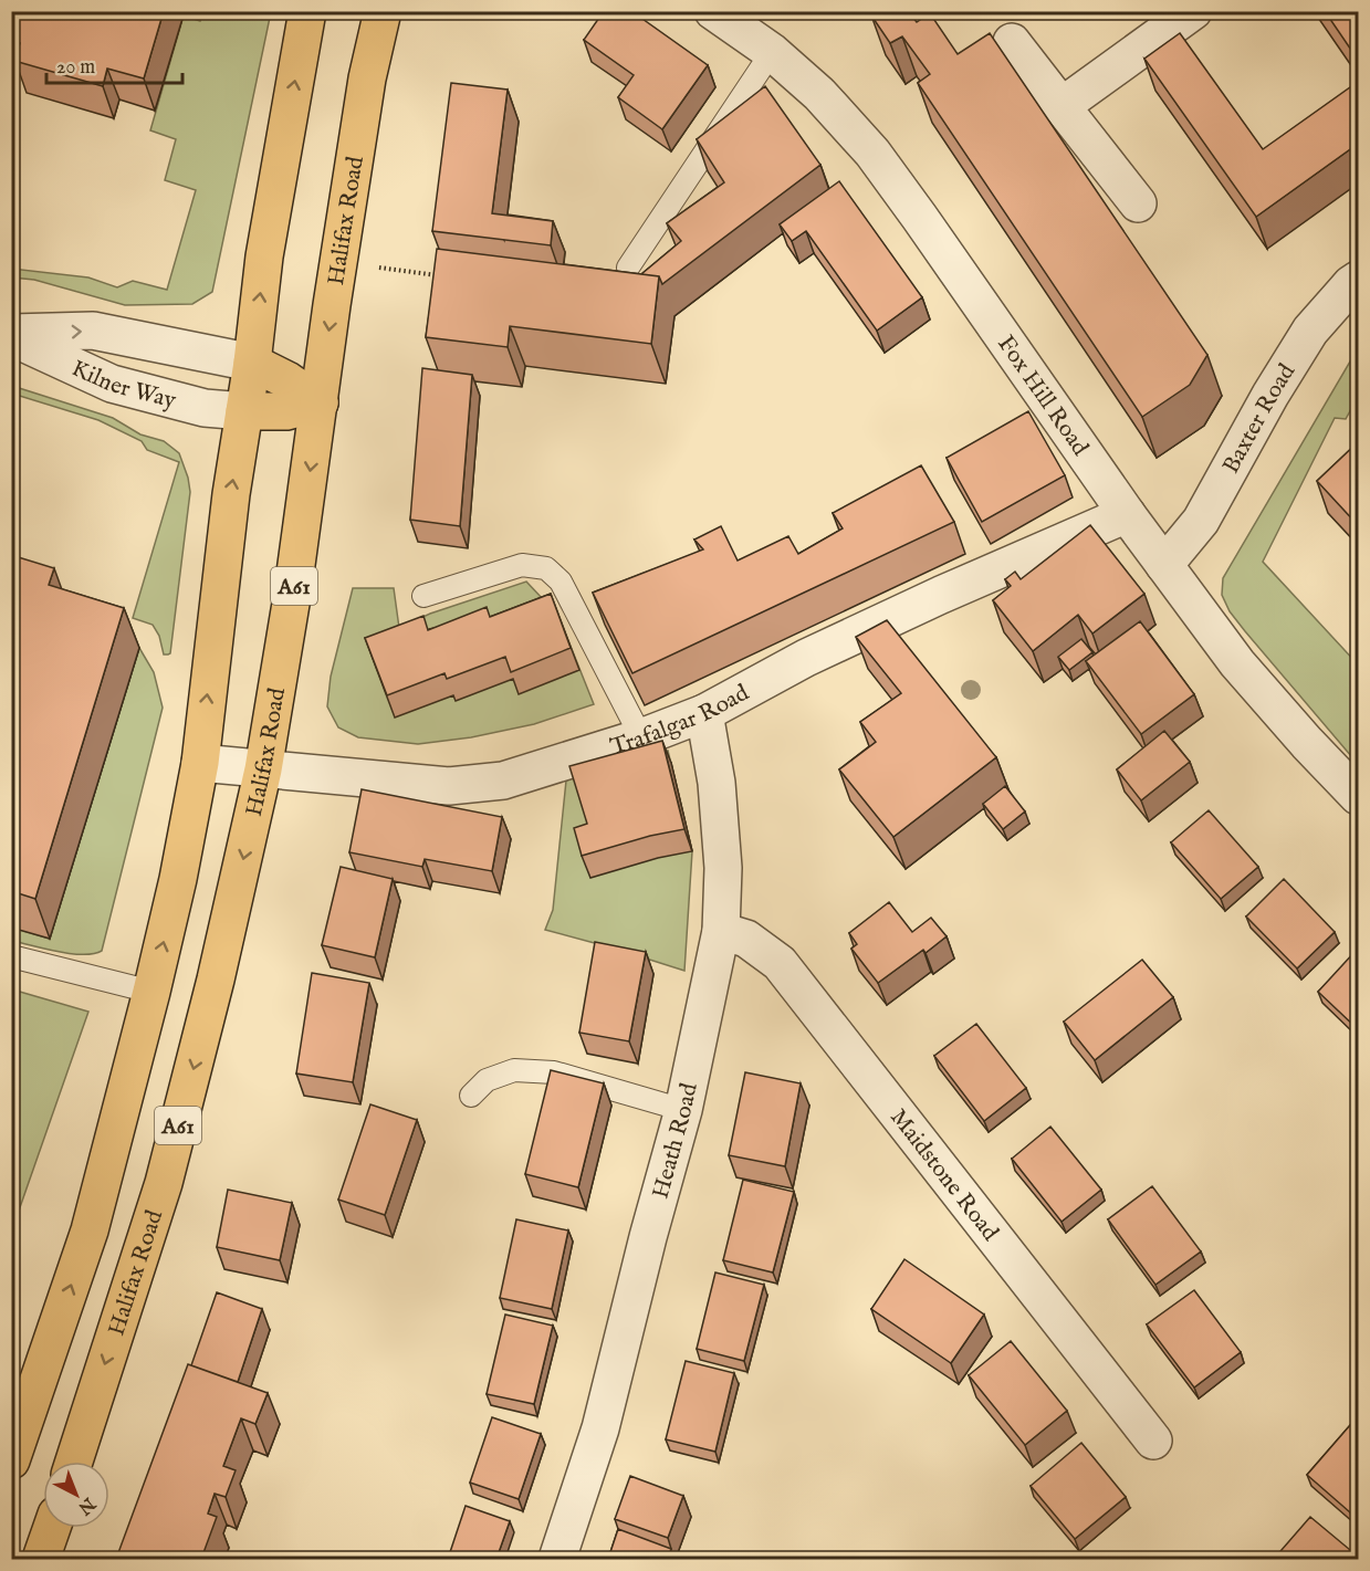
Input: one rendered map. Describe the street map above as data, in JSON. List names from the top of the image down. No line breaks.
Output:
{"streets":{"highway":["Halifax Road","A61"],"street":["Kilner Way","Fox Hill Road","Baxter Road","Trafalgar Road","Heath Road","Maidstone Road"]},"crossings":[["Halifax Road","Trafalgar Road"],["Kilner Way","A61"],["Fox Hill Road","Baxter Road"],["Fox Hill Road","Trafalgar Road"],["A61","Trafalgar Road"],["Trafalgar Road","Heath Road"],["Heath Road","Maidstone Road"]],"scale_bar":"20 m","north":"bottom right"}
